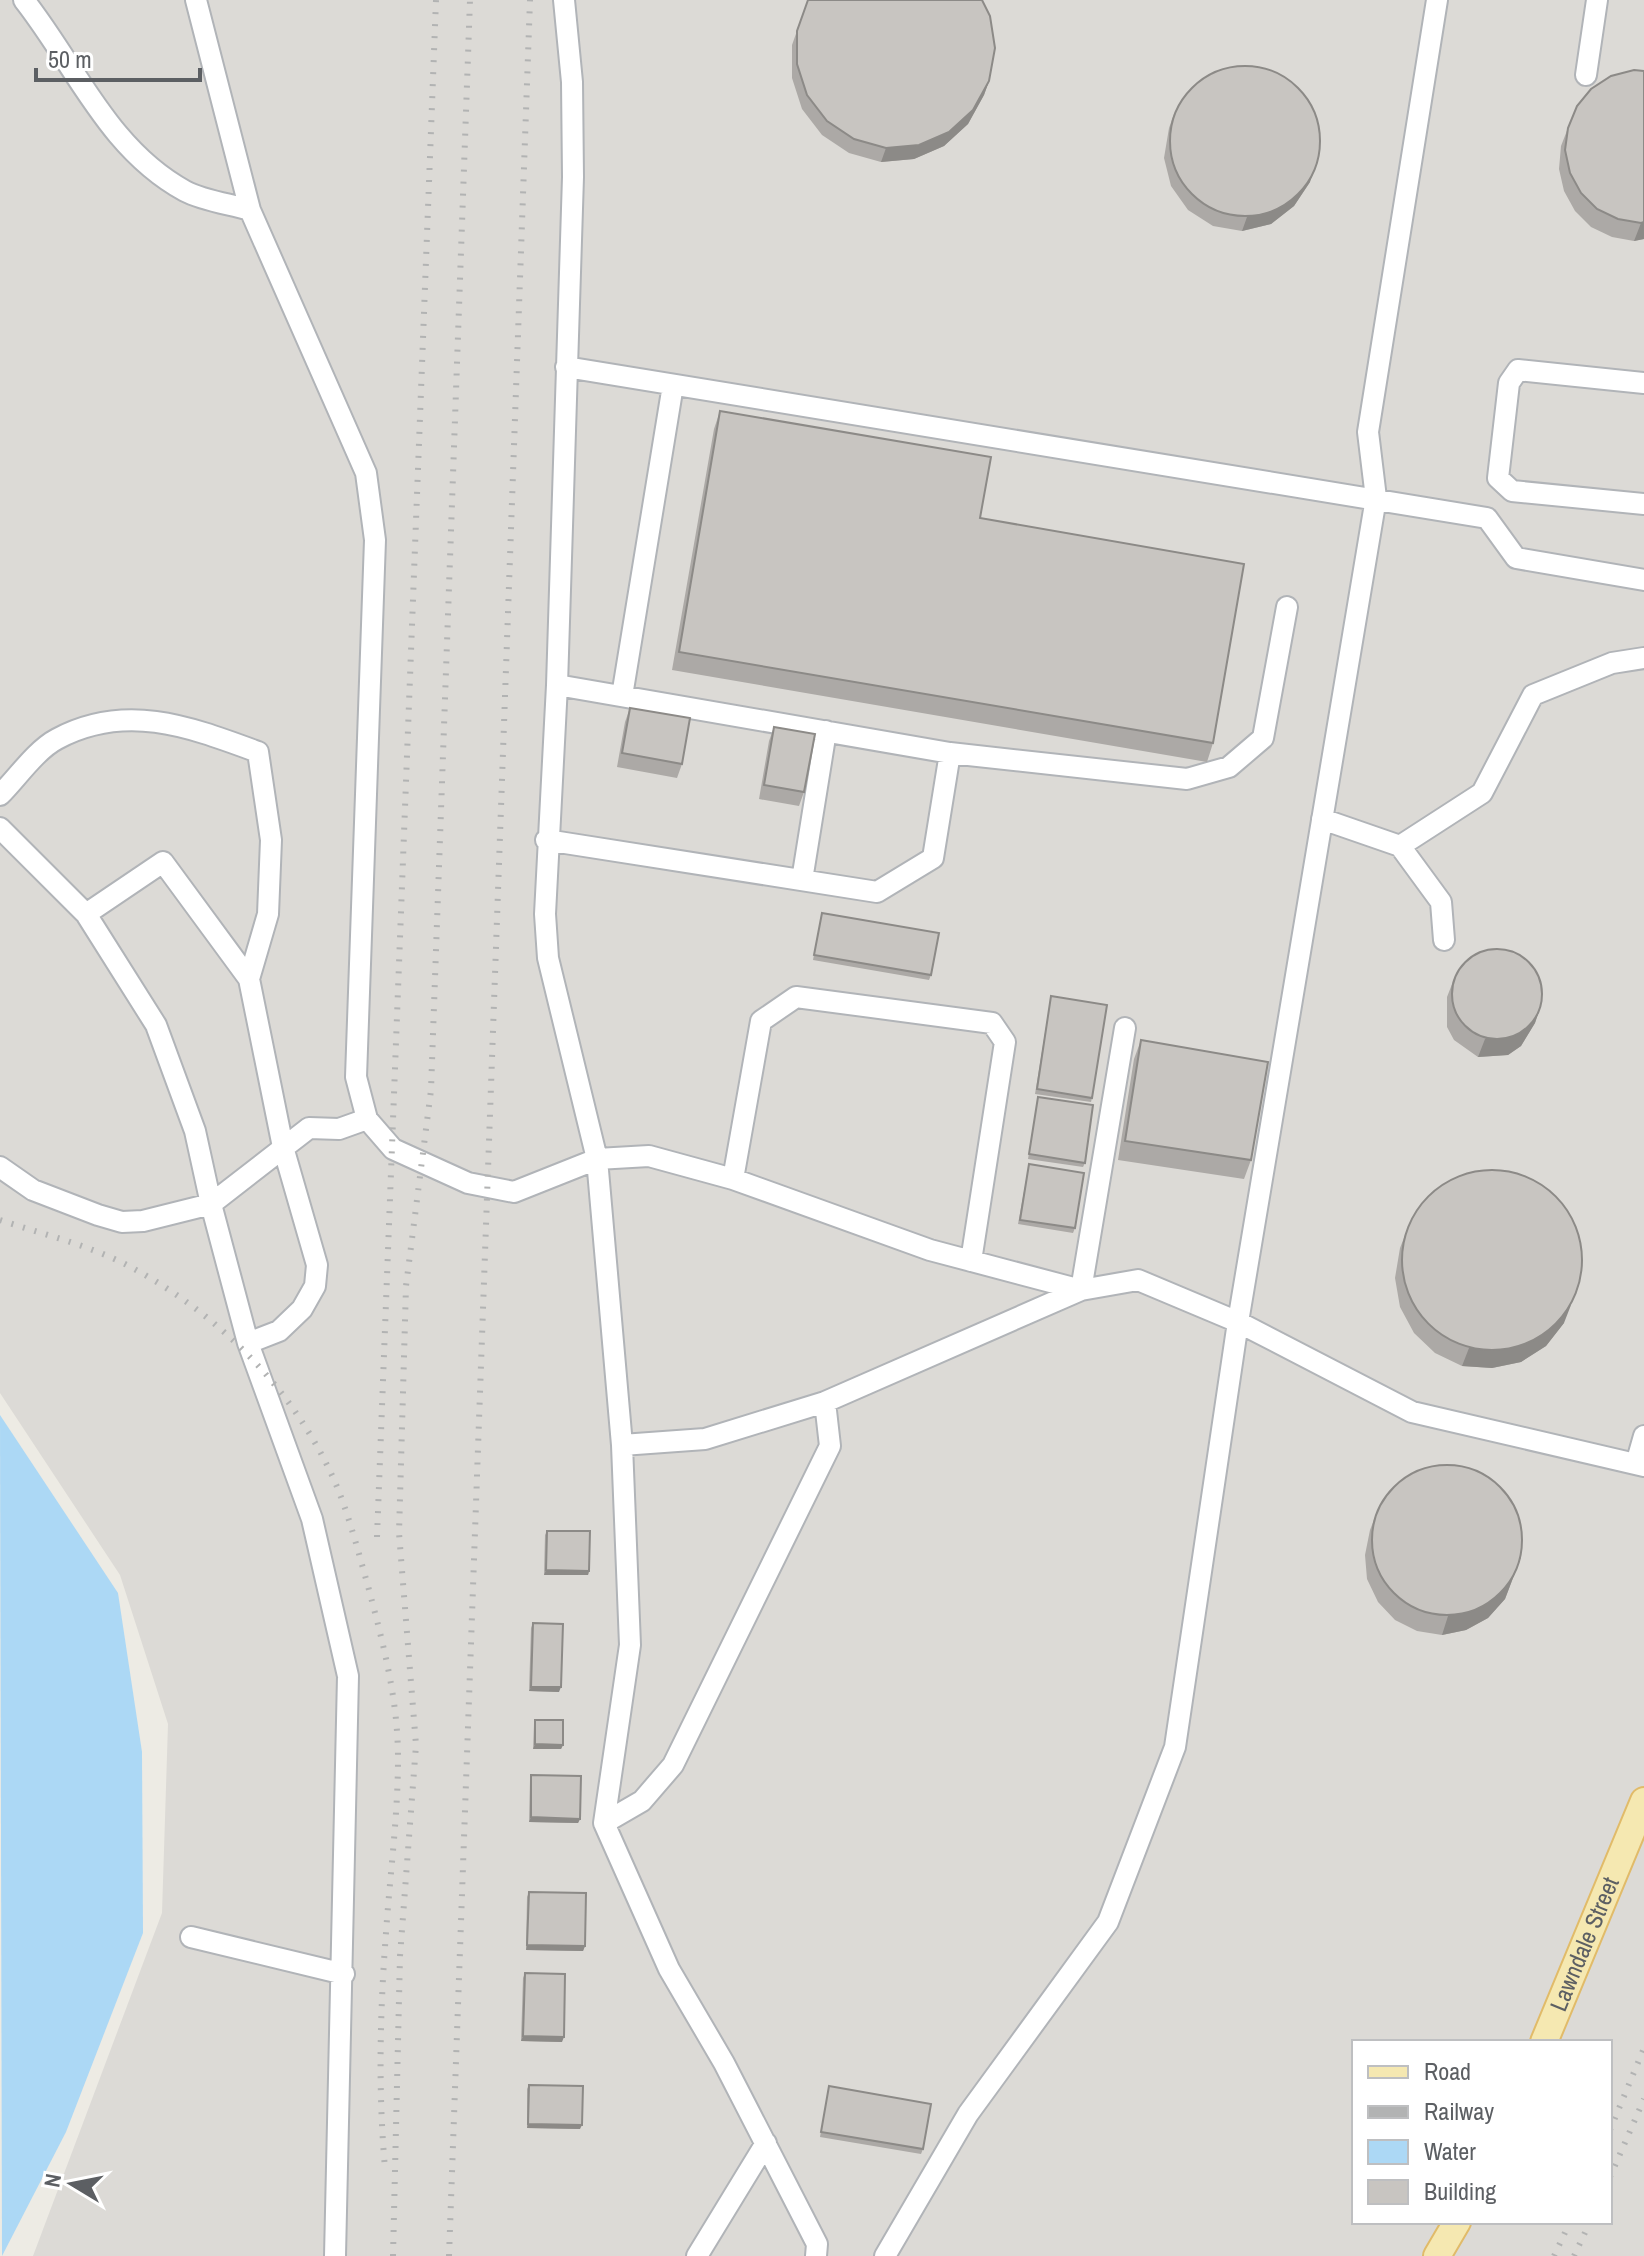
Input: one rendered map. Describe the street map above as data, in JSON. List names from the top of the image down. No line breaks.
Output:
{"streets":{"main road":["Lawndale Street"]},"legend":["Road","Railway","Water","Building"],"scale_bar":"50 m","north":"left"}
